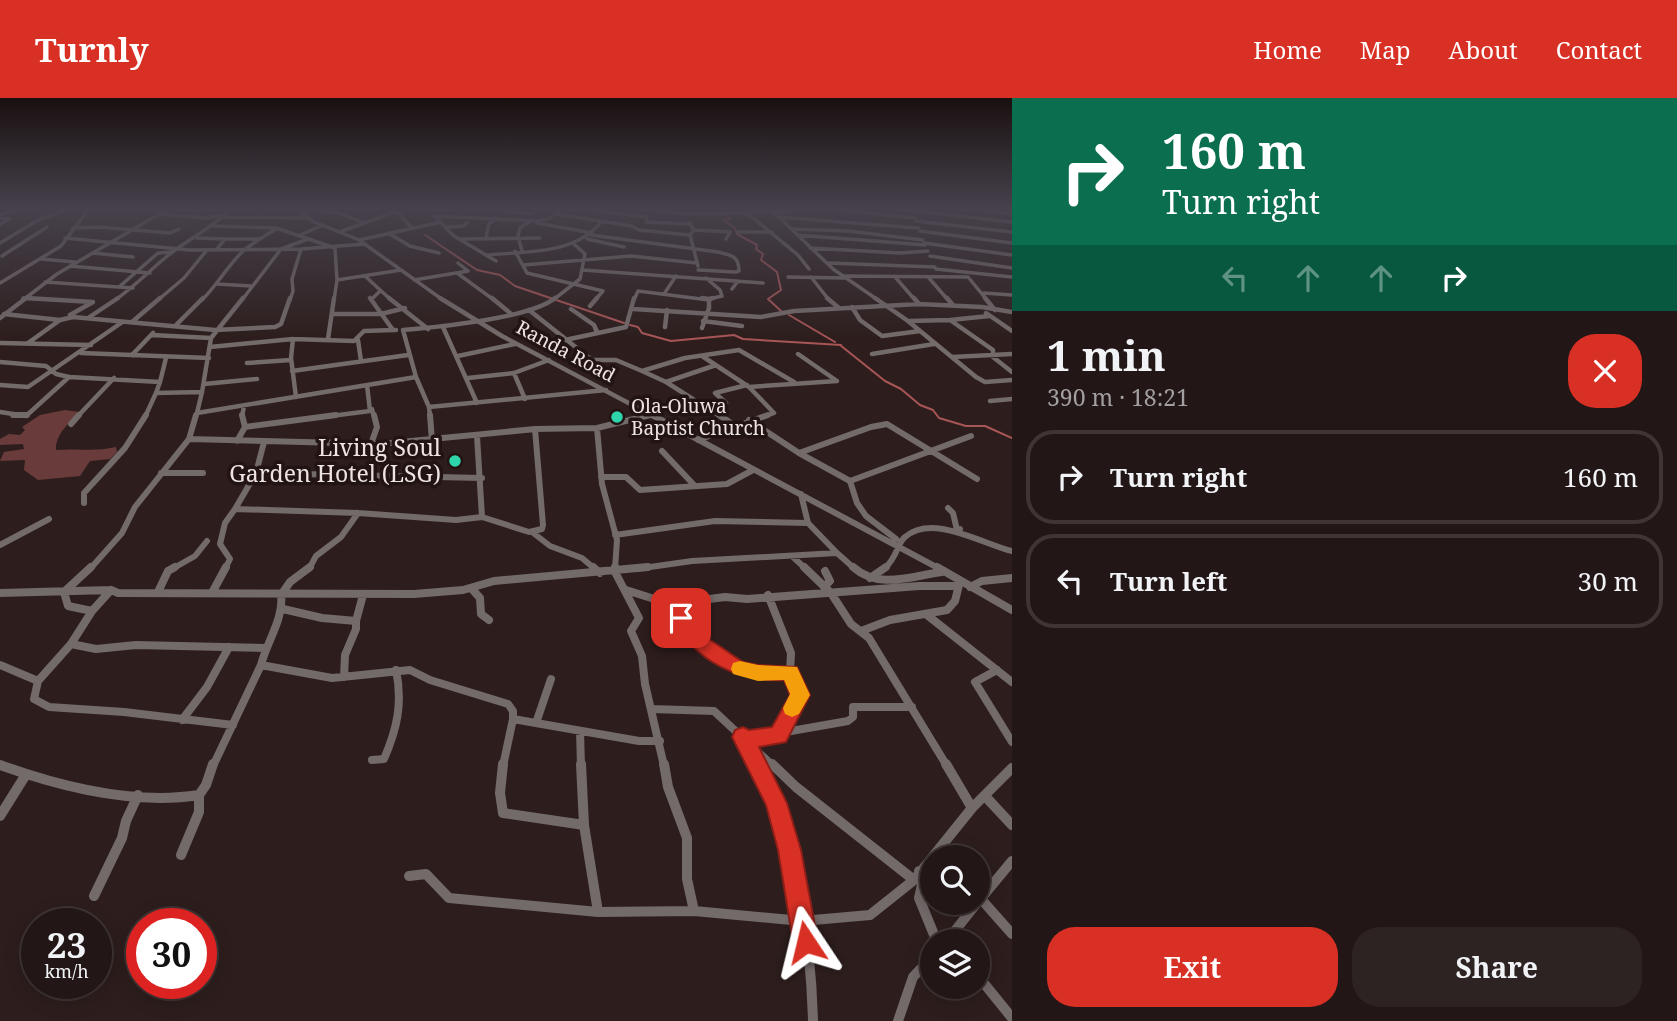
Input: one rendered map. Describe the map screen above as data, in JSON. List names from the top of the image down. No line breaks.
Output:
{"streets":{"street":["Randa Road"]},"places":["Ola-Oluwa Baptist Church","Living Soul Garden Hotel (LSG)"],"page":{"header":"Turnly","nav":["Home","Map","About","Contact"],"turn":["160 m","Turn right"],"heading":["1 min","390 m · 18:21"],"list":[{"name":"Turn right","value":"160 m"},{"name":"Turn left","value":"30 m"}],"speed":"23 km/h","limit":"30","buttons":["Exit","Share"]}}
